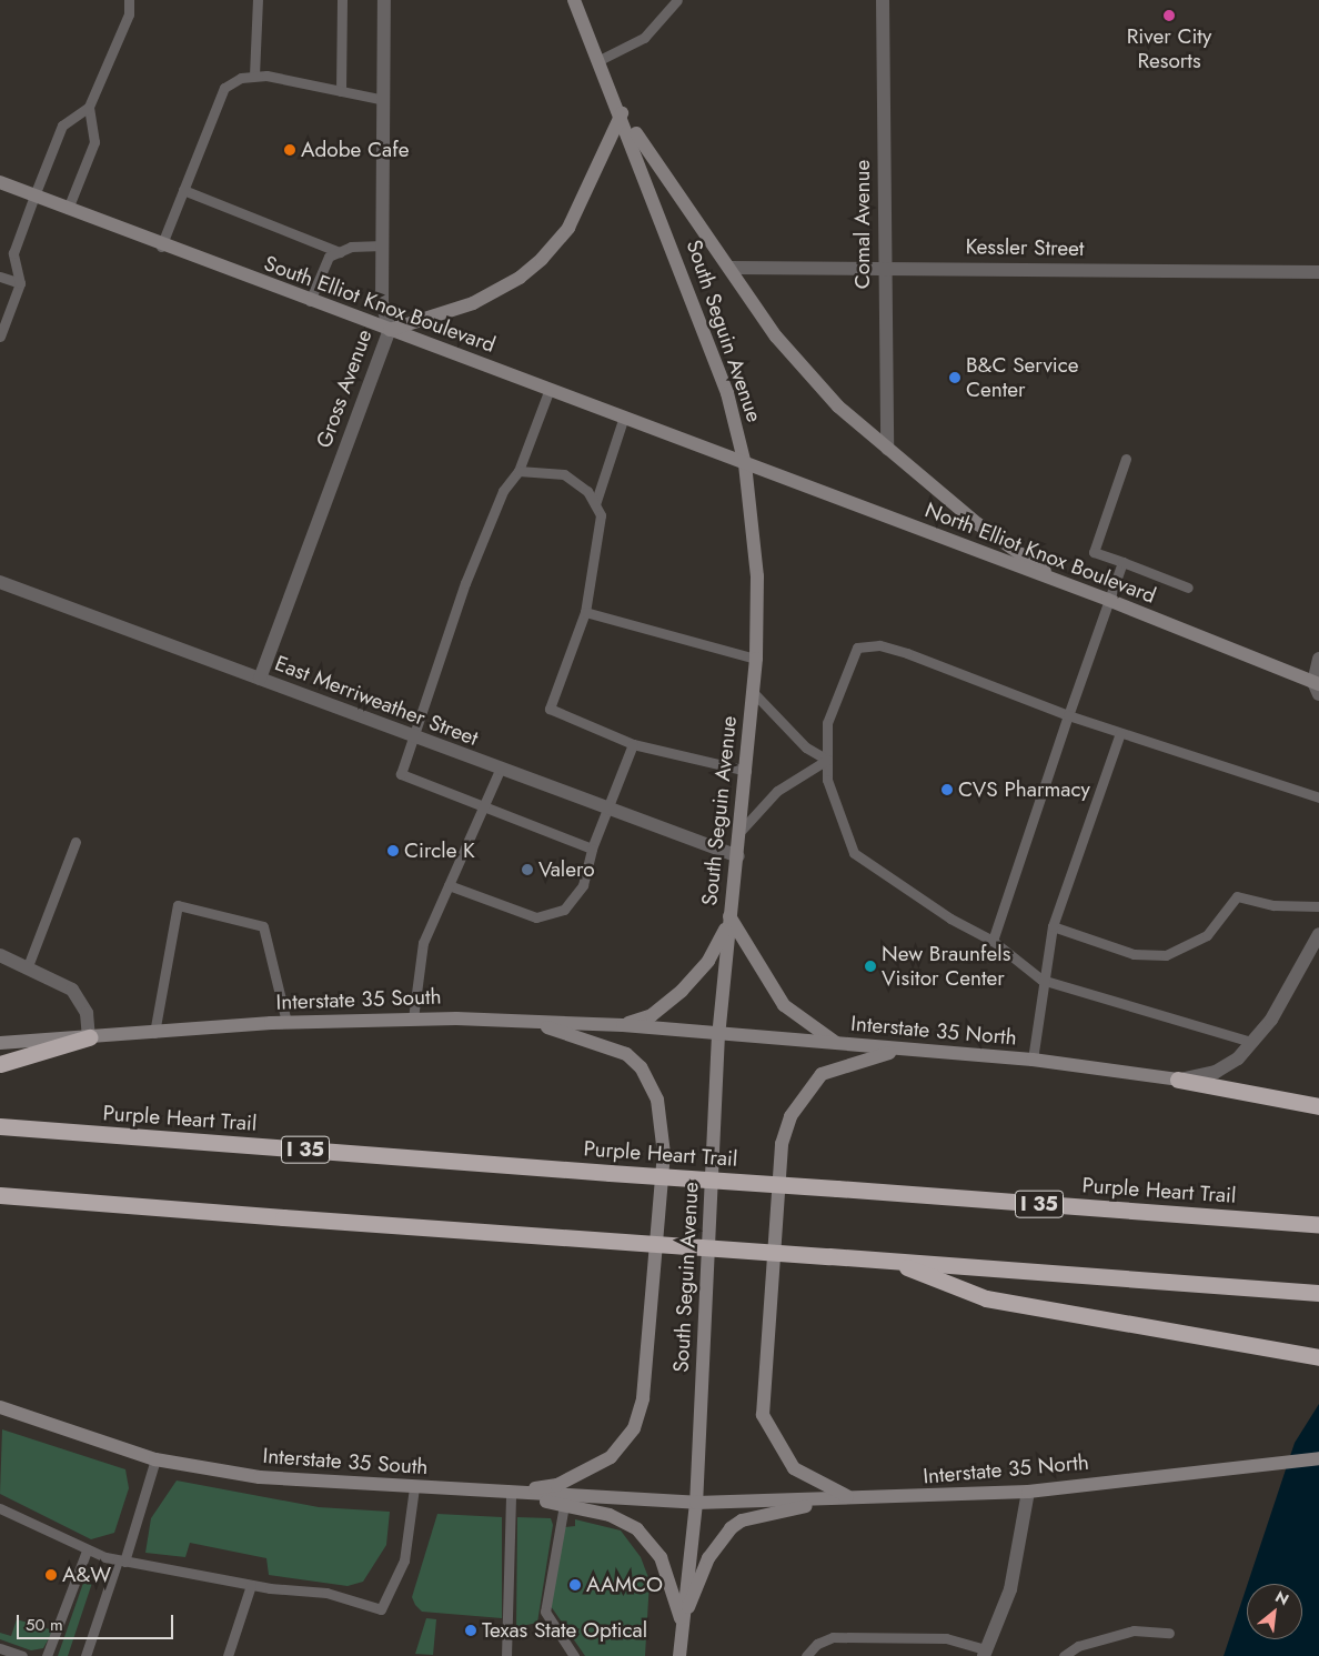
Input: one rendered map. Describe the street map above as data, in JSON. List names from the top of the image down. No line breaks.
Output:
{"streets":{"highway":["Purple Heart Trail","I 35"],"main road":["South Elliot Knox Boulevard","South Seguin Avenue","North Elliot Knox Boulevard","Interstate 35 South","Interstate 35 North"],"street":["Comal Avenue","Kessler Street","Gross Avenue","East Merriweather Street"]},"crossings":[["Comal Avenue","Kessler Street"],["South Elliot Knox Boulevard","South Seguin Avenue"],["South Elliot Knox Boulevard","Gross Avenue"],["South Elliot Knox Boulevard","North Elliot Knox Boulevard"],["South Seguin Avenue","North Elliot Knox Boulevard"],["South Seguin Avenue","East Merriweather Street"],["South Seguin Avenue","Interstate 35 South"],["South Seguin Avenue","Interstate 35 North"],["Gross Avenue","East Merriweather Street"],["Interstate 35 South","Interstate 35 North"]],"places":["River City Resorts","Adobe Cafe","B&C Service Center","CVS Pharmacy","Circle K","Valero","New Braunfels Visitor Center","A&W","AAMCO","Texas State Optical"],"scale_bar":"50 m","north":"top right"}
